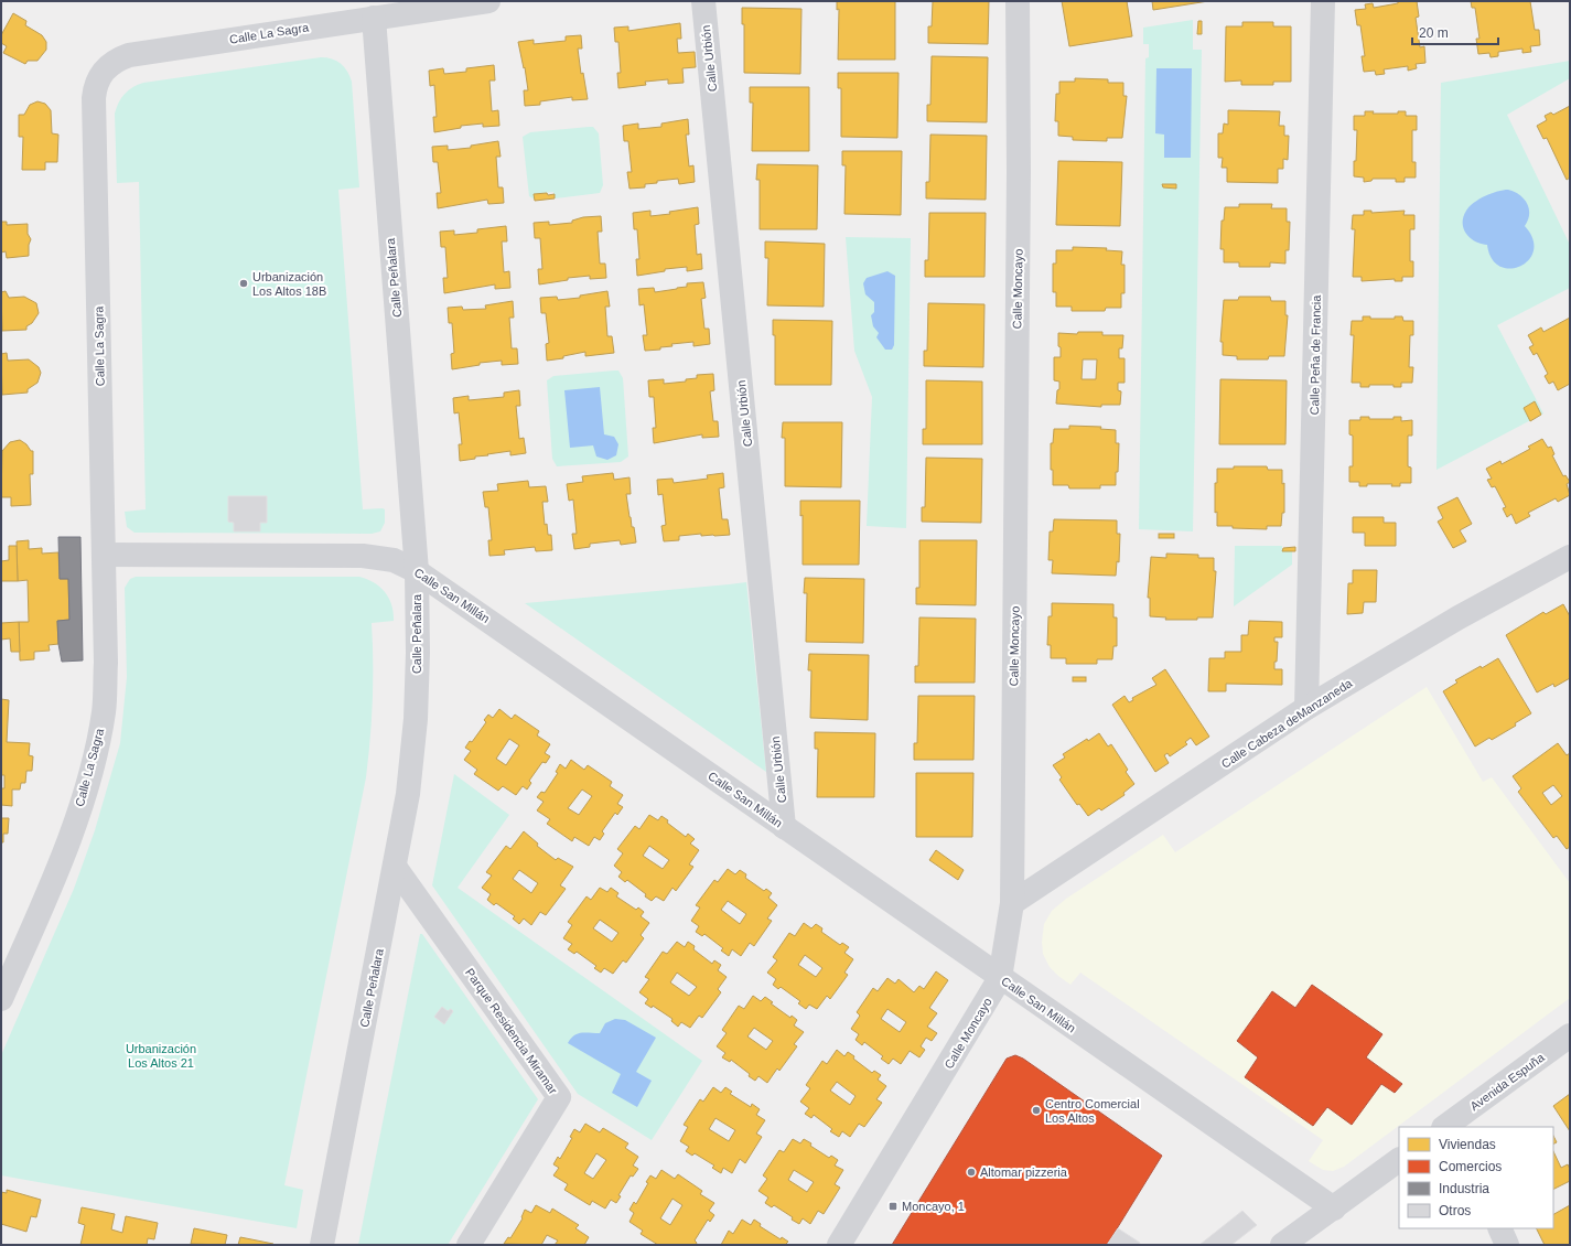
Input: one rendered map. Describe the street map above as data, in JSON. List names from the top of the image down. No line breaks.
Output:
{"streets":{"street":["Calle La Sagra","Calle Urbión","Calle Peñalara","Calle Moncayo","Calle Peña de Francia","Calle San Millán","Calle Cabeza deManzaneda","Parque Residencia Miramar","Avenida Espuña"]},"crossings":[["Calle La Sagra","Calle Peñalara"],["Calle La Sagra","Calle San Millán"],["Calle Urbión","Calle San Millán"],["Calle Peñalara","Calle San Millán"],["Calle Peñalara","Parque Residencia Miramar"],["Calle Moncayo","Calle San Millán"],["Calle Moncayo","Calle Cabeza deManzaneda"],["Calle Peña de Francia","Calle Cabeza deManzaneda"]],"parks":["Urbanización Los Altos 21"],"places":{"other":["Urbanización Los Altos 18B","Centro Comercial Los Altos","Altomar pizzeria"],"transit":["Moncayo, 1"]},"legend":["Viviendas","Comercios","Industria","Otros"],"scale_bar":"20 m"}
